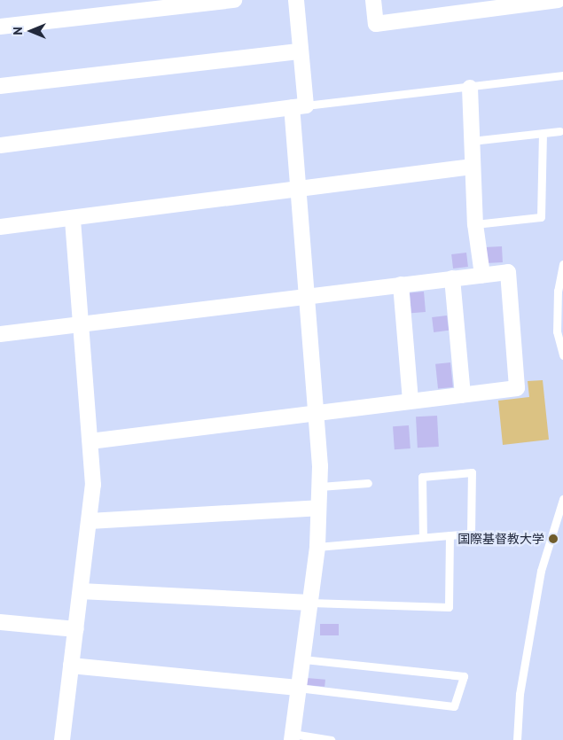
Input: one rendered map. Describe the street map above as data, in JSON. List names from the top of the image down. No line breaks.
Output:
{"places":["国際基督教大学"],"north":"left"}
